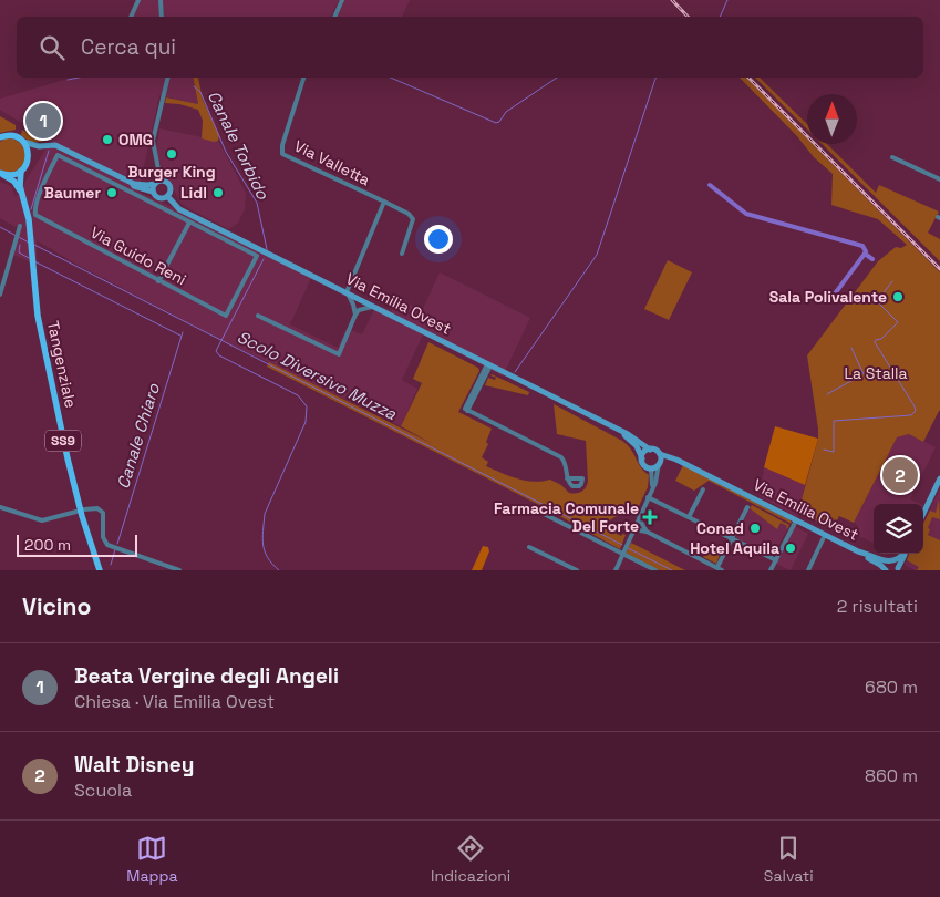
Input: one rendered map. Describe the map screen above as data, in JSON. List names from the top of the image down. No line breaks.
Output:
{"streets":{"main road":["Via Emilia Ovest","Tangenziale","SS9"],"street":["Via Valletta","Via Guido Reni"]},"crossings":[["Via Valletta","Via Emilia Ovest"]],"water":["Canale Torbido","Scolo Diversivo Muzza","Canale Chiaro"],"parks":["La Stalla"],"places":{"other":["OMG","Burger King","Baumer","Lidl","Sala Polivalente","Conad","Hotel Aquila"],"health":["Farmacia Comunale Del Forte"]},"scale_bar":"200 m","north":"top","page":{"search":"Cerca qui","pins":["1","2"],"scale":"200 m","heading":["Vicino","2 risultati"],"list":[{"mark":"1","name":"Beata Vergine degli Angeli","note":"Chiesa · Via Emilia Ovest","value":"680 m"},{"mark":"2","name":"Walt Disney","note":"Scuola","value":"860 m"}],"nav":["Mappa","Indicazioni","Salvati"]}}
